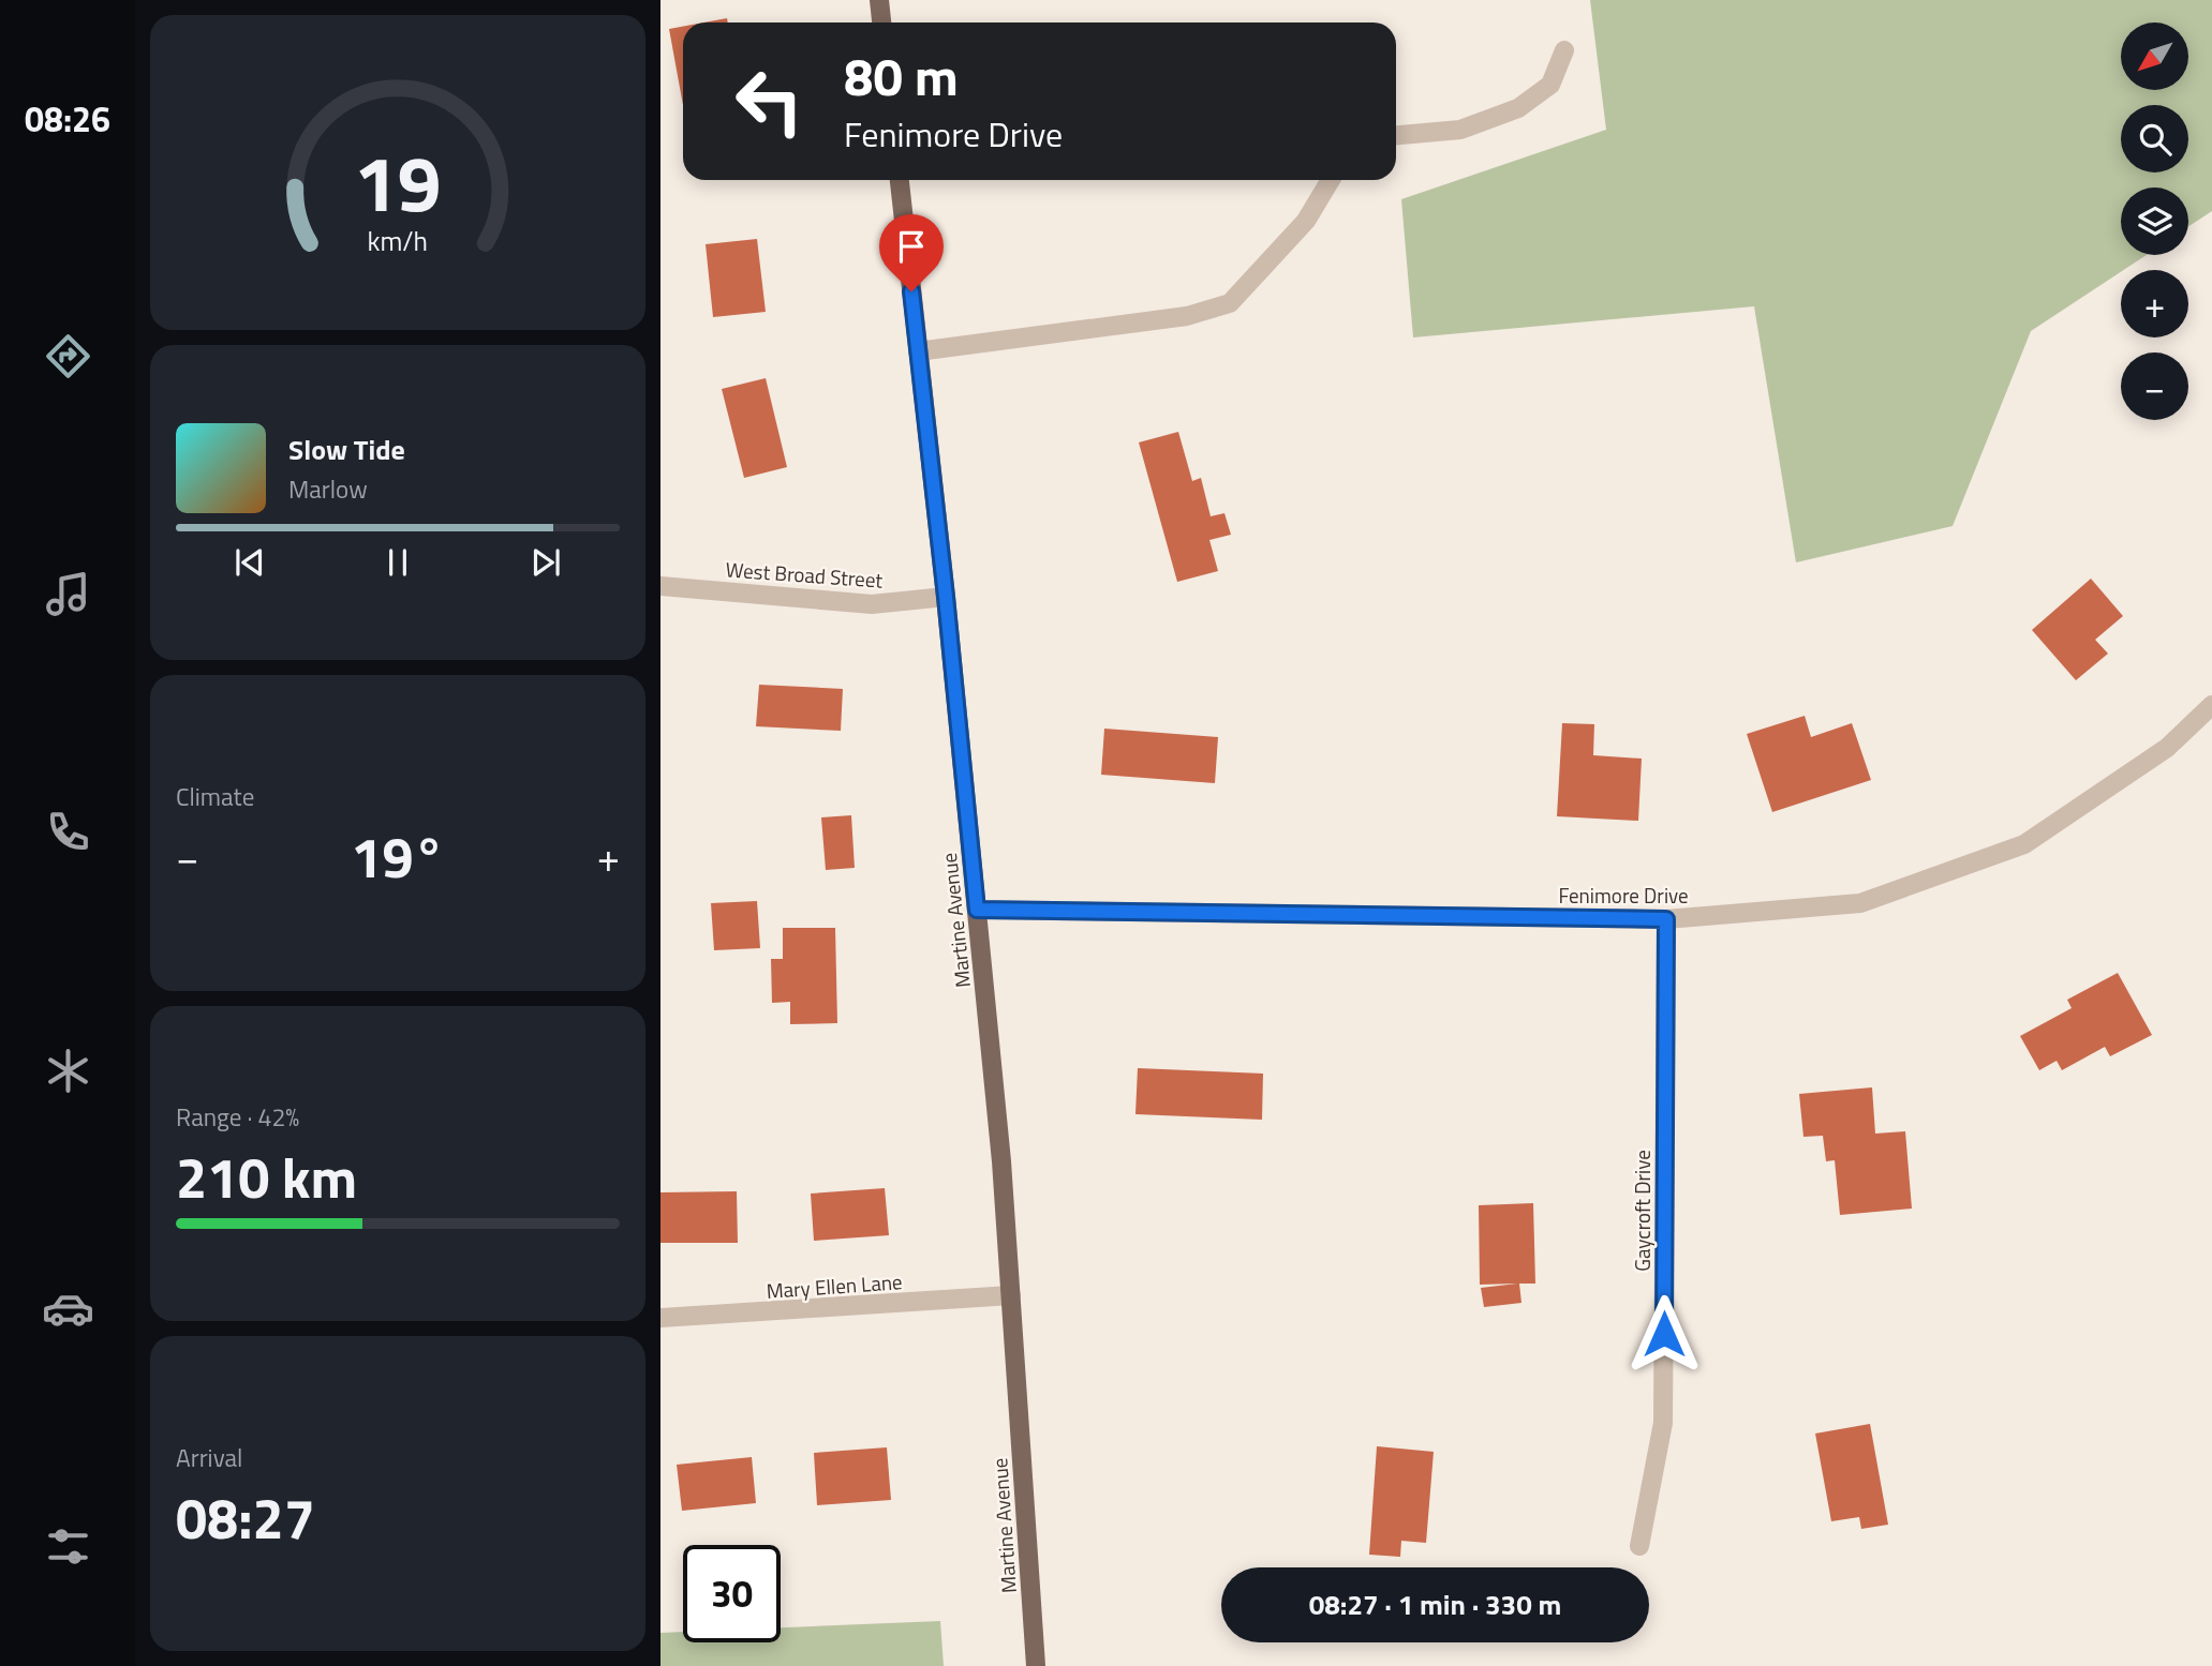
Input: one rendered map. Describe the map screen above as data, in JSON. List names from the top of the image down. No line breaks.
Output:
{"streets":{"main road":["Martine Avenue"],"street":["West Broad Street","Fenimore Drive","Gaycroft Drive","Mary Ellen Lane"]},"crossings":[["West Broad Street","Martine Avenue"],["Fenimore Drive","Martine Avenue"],["Fenimore Drive","Gaycroft Drive"],["Martine Avenue","Mary Ellen Lane"]],"north":"bottom left","page":{"tabs":"08:26","map_buttons":["+","−"],"turn":["80 m","Fenimore Drive"],"song":["Slow Tide","Marlow"],"tile":["Climate",["Range · 42%","210 km"],["Arrival","08:27"]],"heat":["−","19°","+"],"limit":"30","trip":"08:27 · 1 min · 330 m","gauge":["19","km/h"]}}
